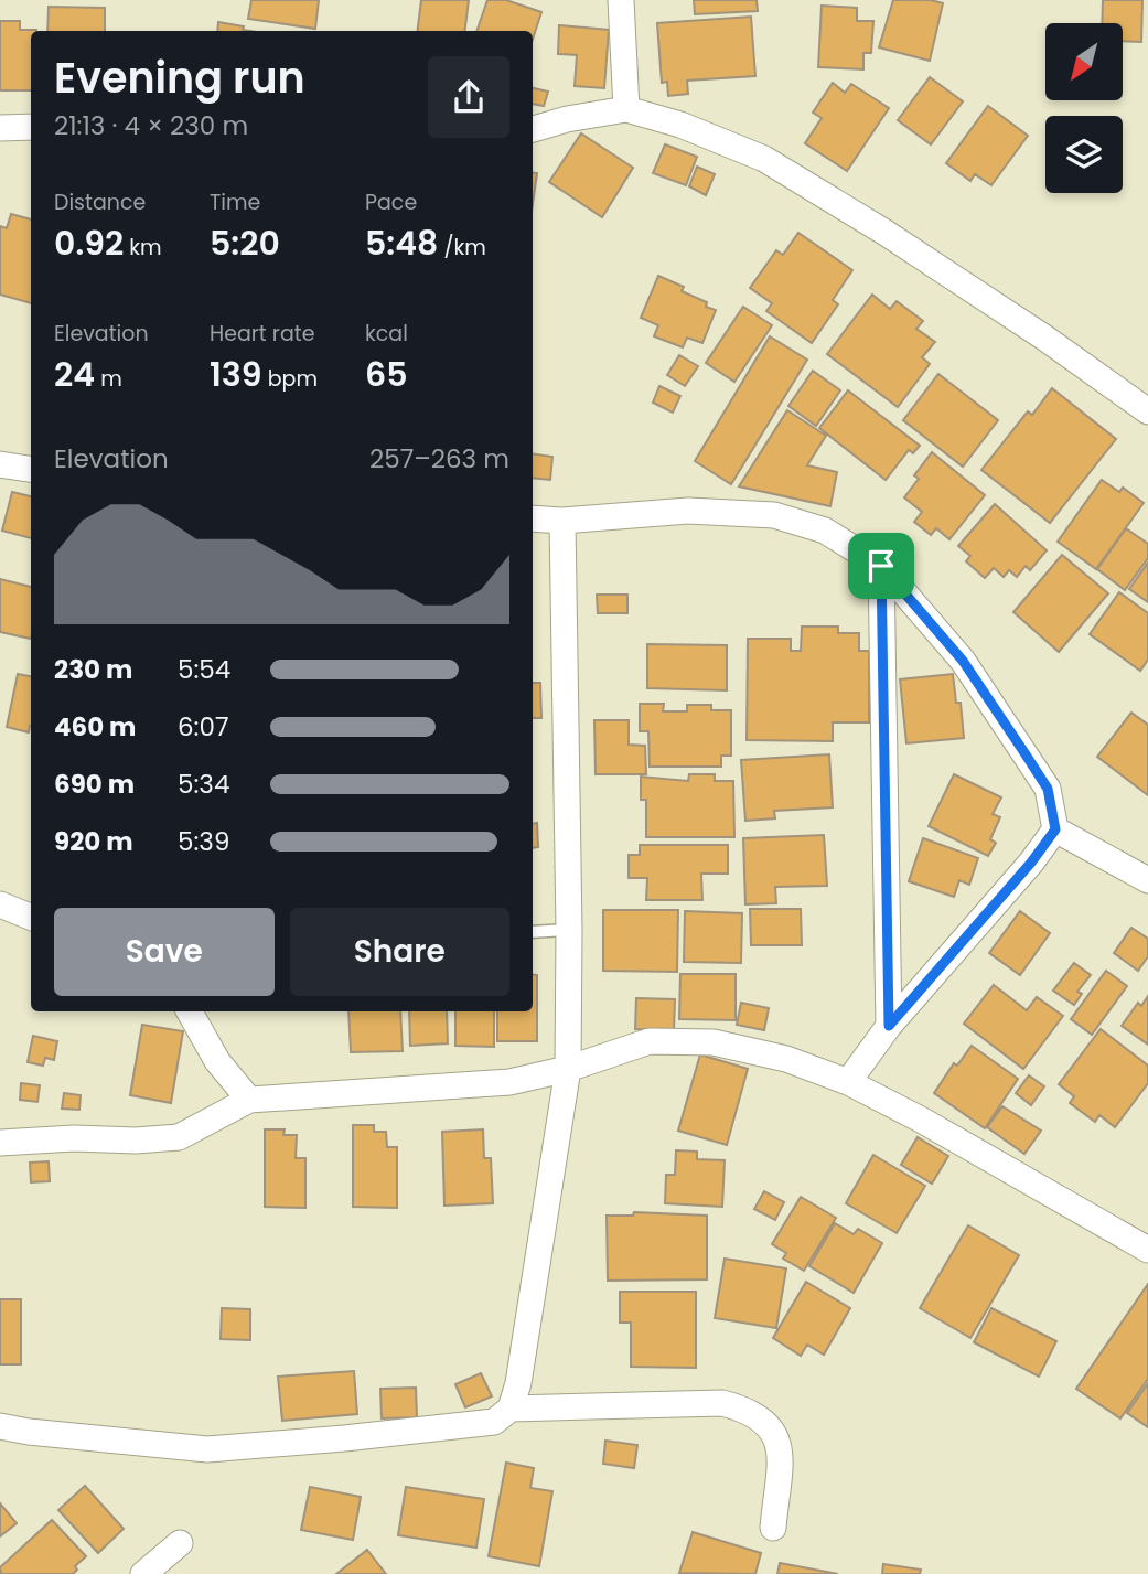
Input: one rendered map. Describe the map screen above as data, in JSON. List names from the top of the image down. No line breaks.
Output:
{"north":"bottom left","page":{"heading":["Evening run","21:13 · 4 × 230 m"],"stats":[["Distance","0.92 km"],["Time","5:20"],["Pace","5:48 /km"],["Elevation","24 m"],["Heart rate","139 bpm"],["kcal","65"]],"chart":["Elevation","257–263 m"],"list":[{"name":"230 m","note":"5:54"},{"name":"460 m","note":"6:07"},{"name":"690 m","note":"5:34"},{"name":"920 m","note":"5:39"}],"buttons":["Save","Share"]}}
